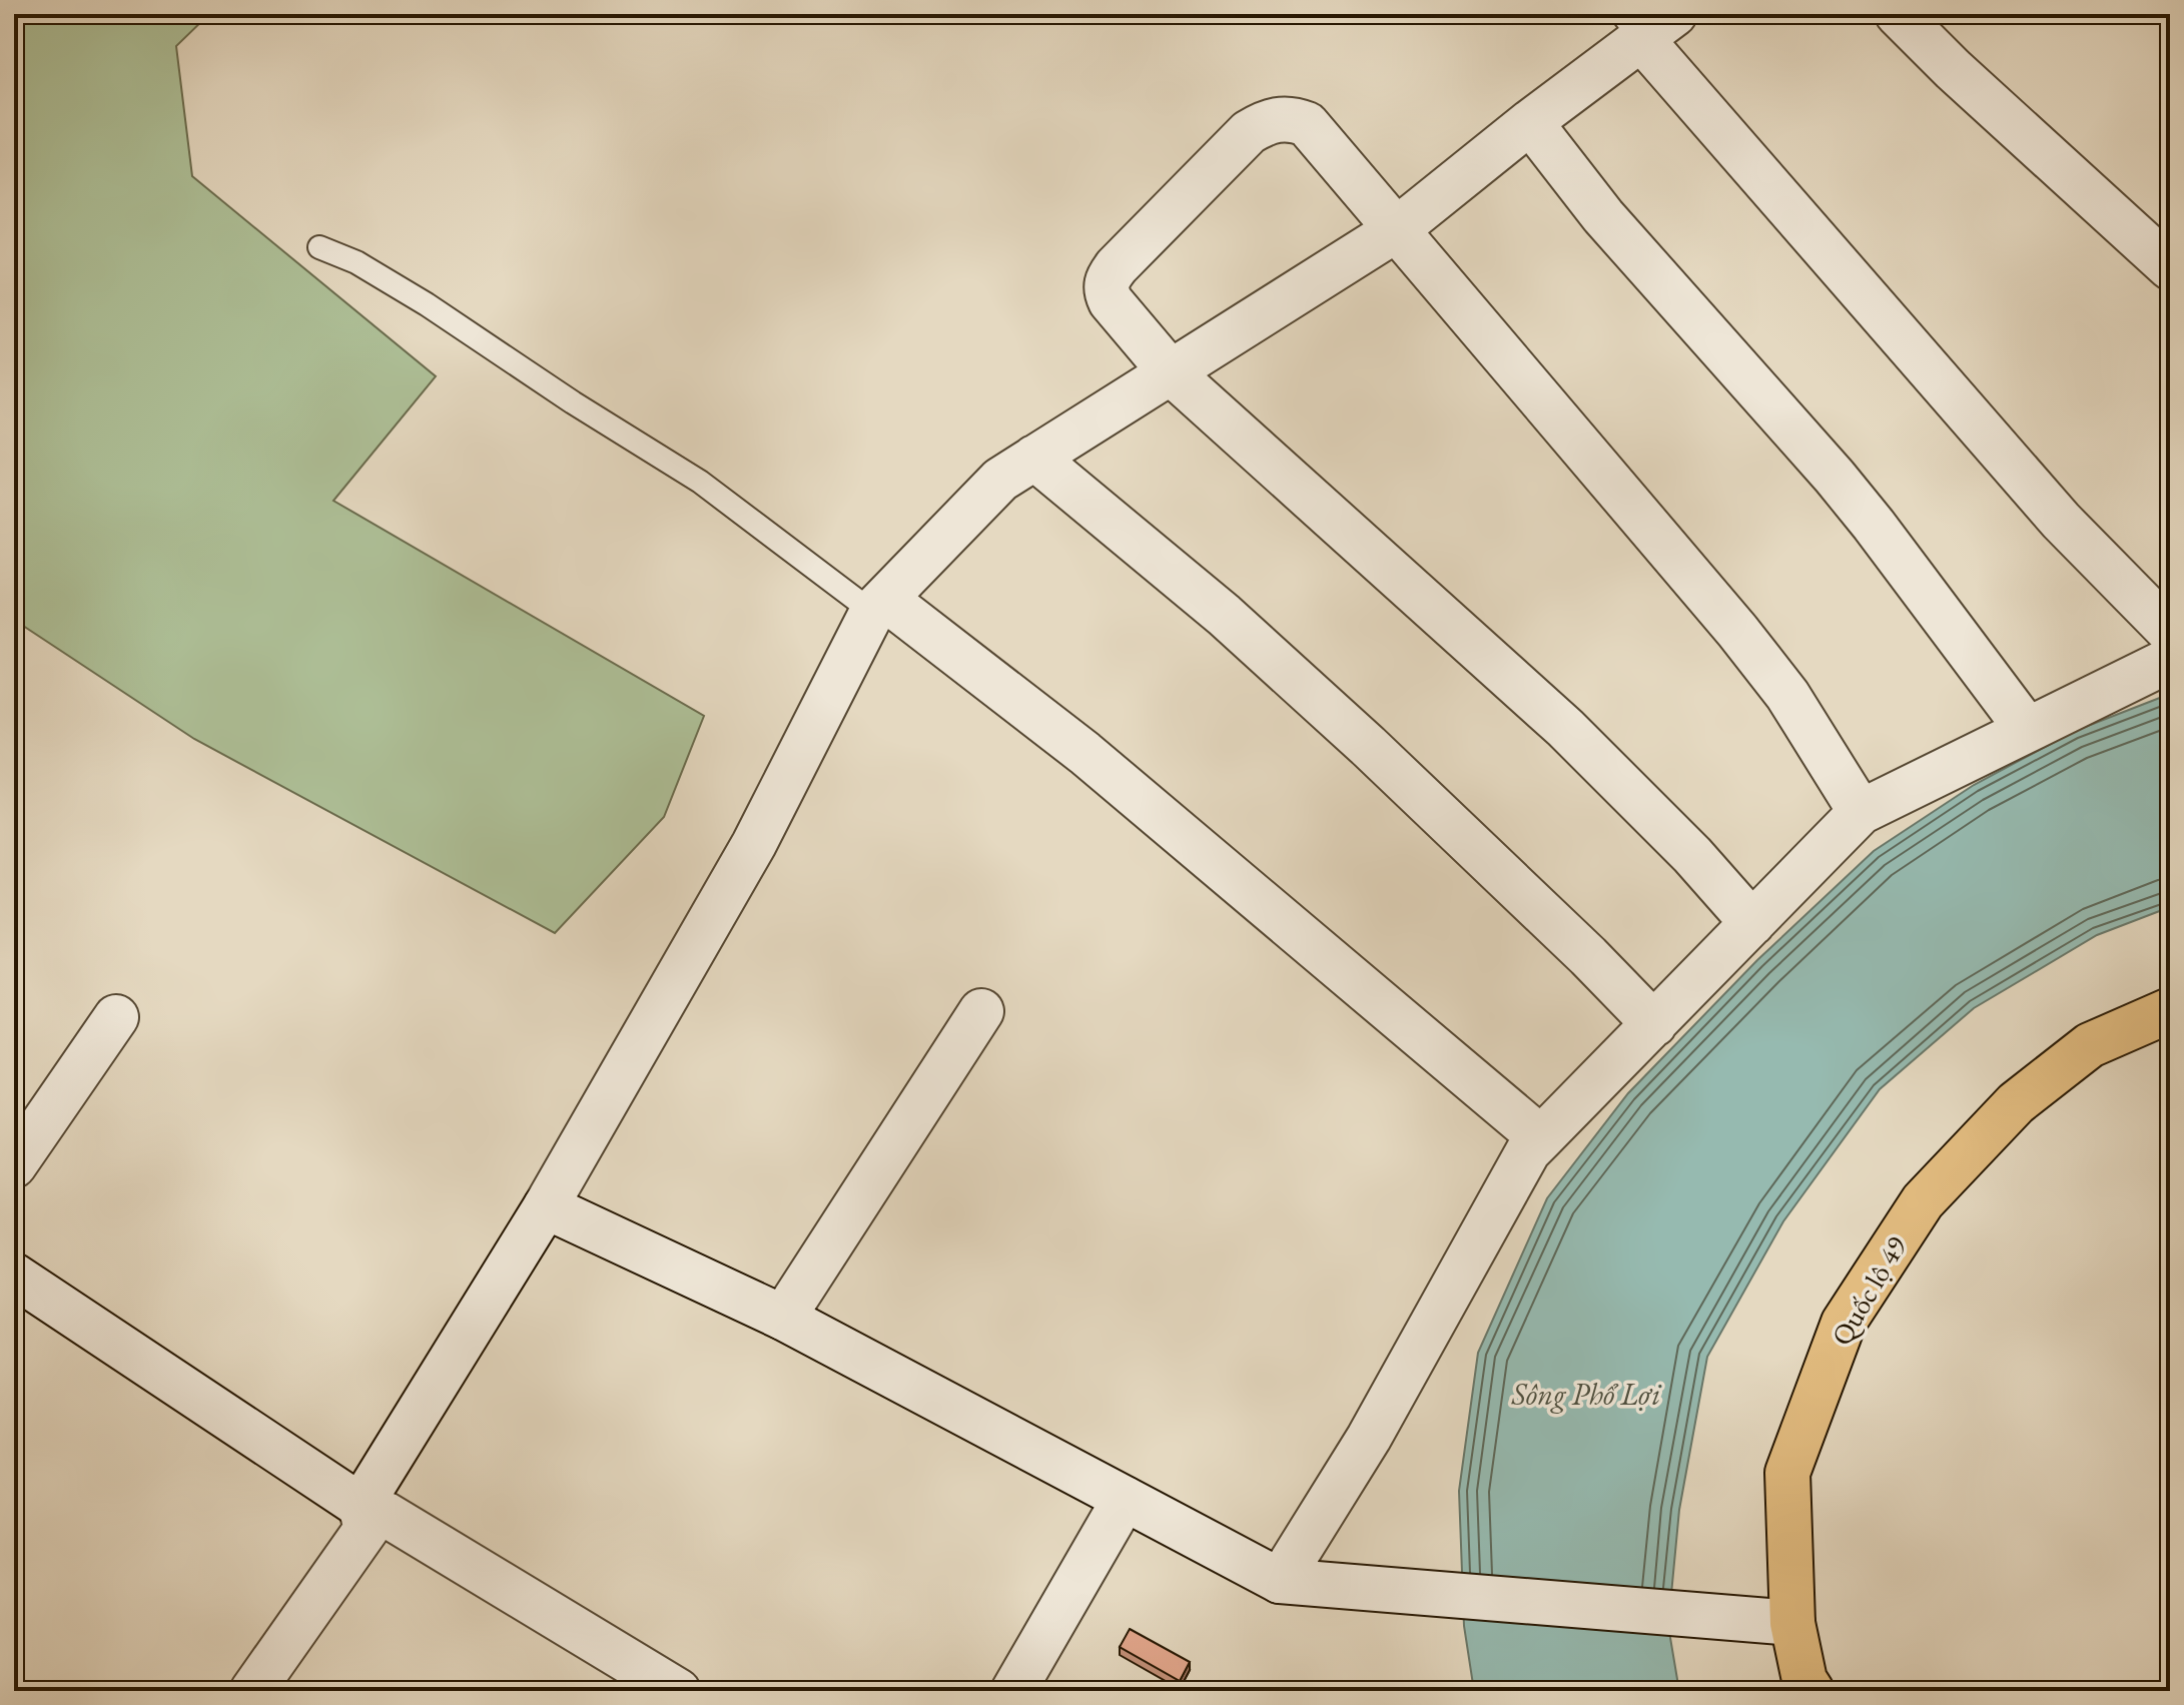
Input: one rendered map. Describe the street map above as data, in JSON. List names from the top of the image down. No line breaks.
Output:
{"streets":{"highway":["Quốc lộ 49"]},"water":["Sông Phổ Lợi"]}
